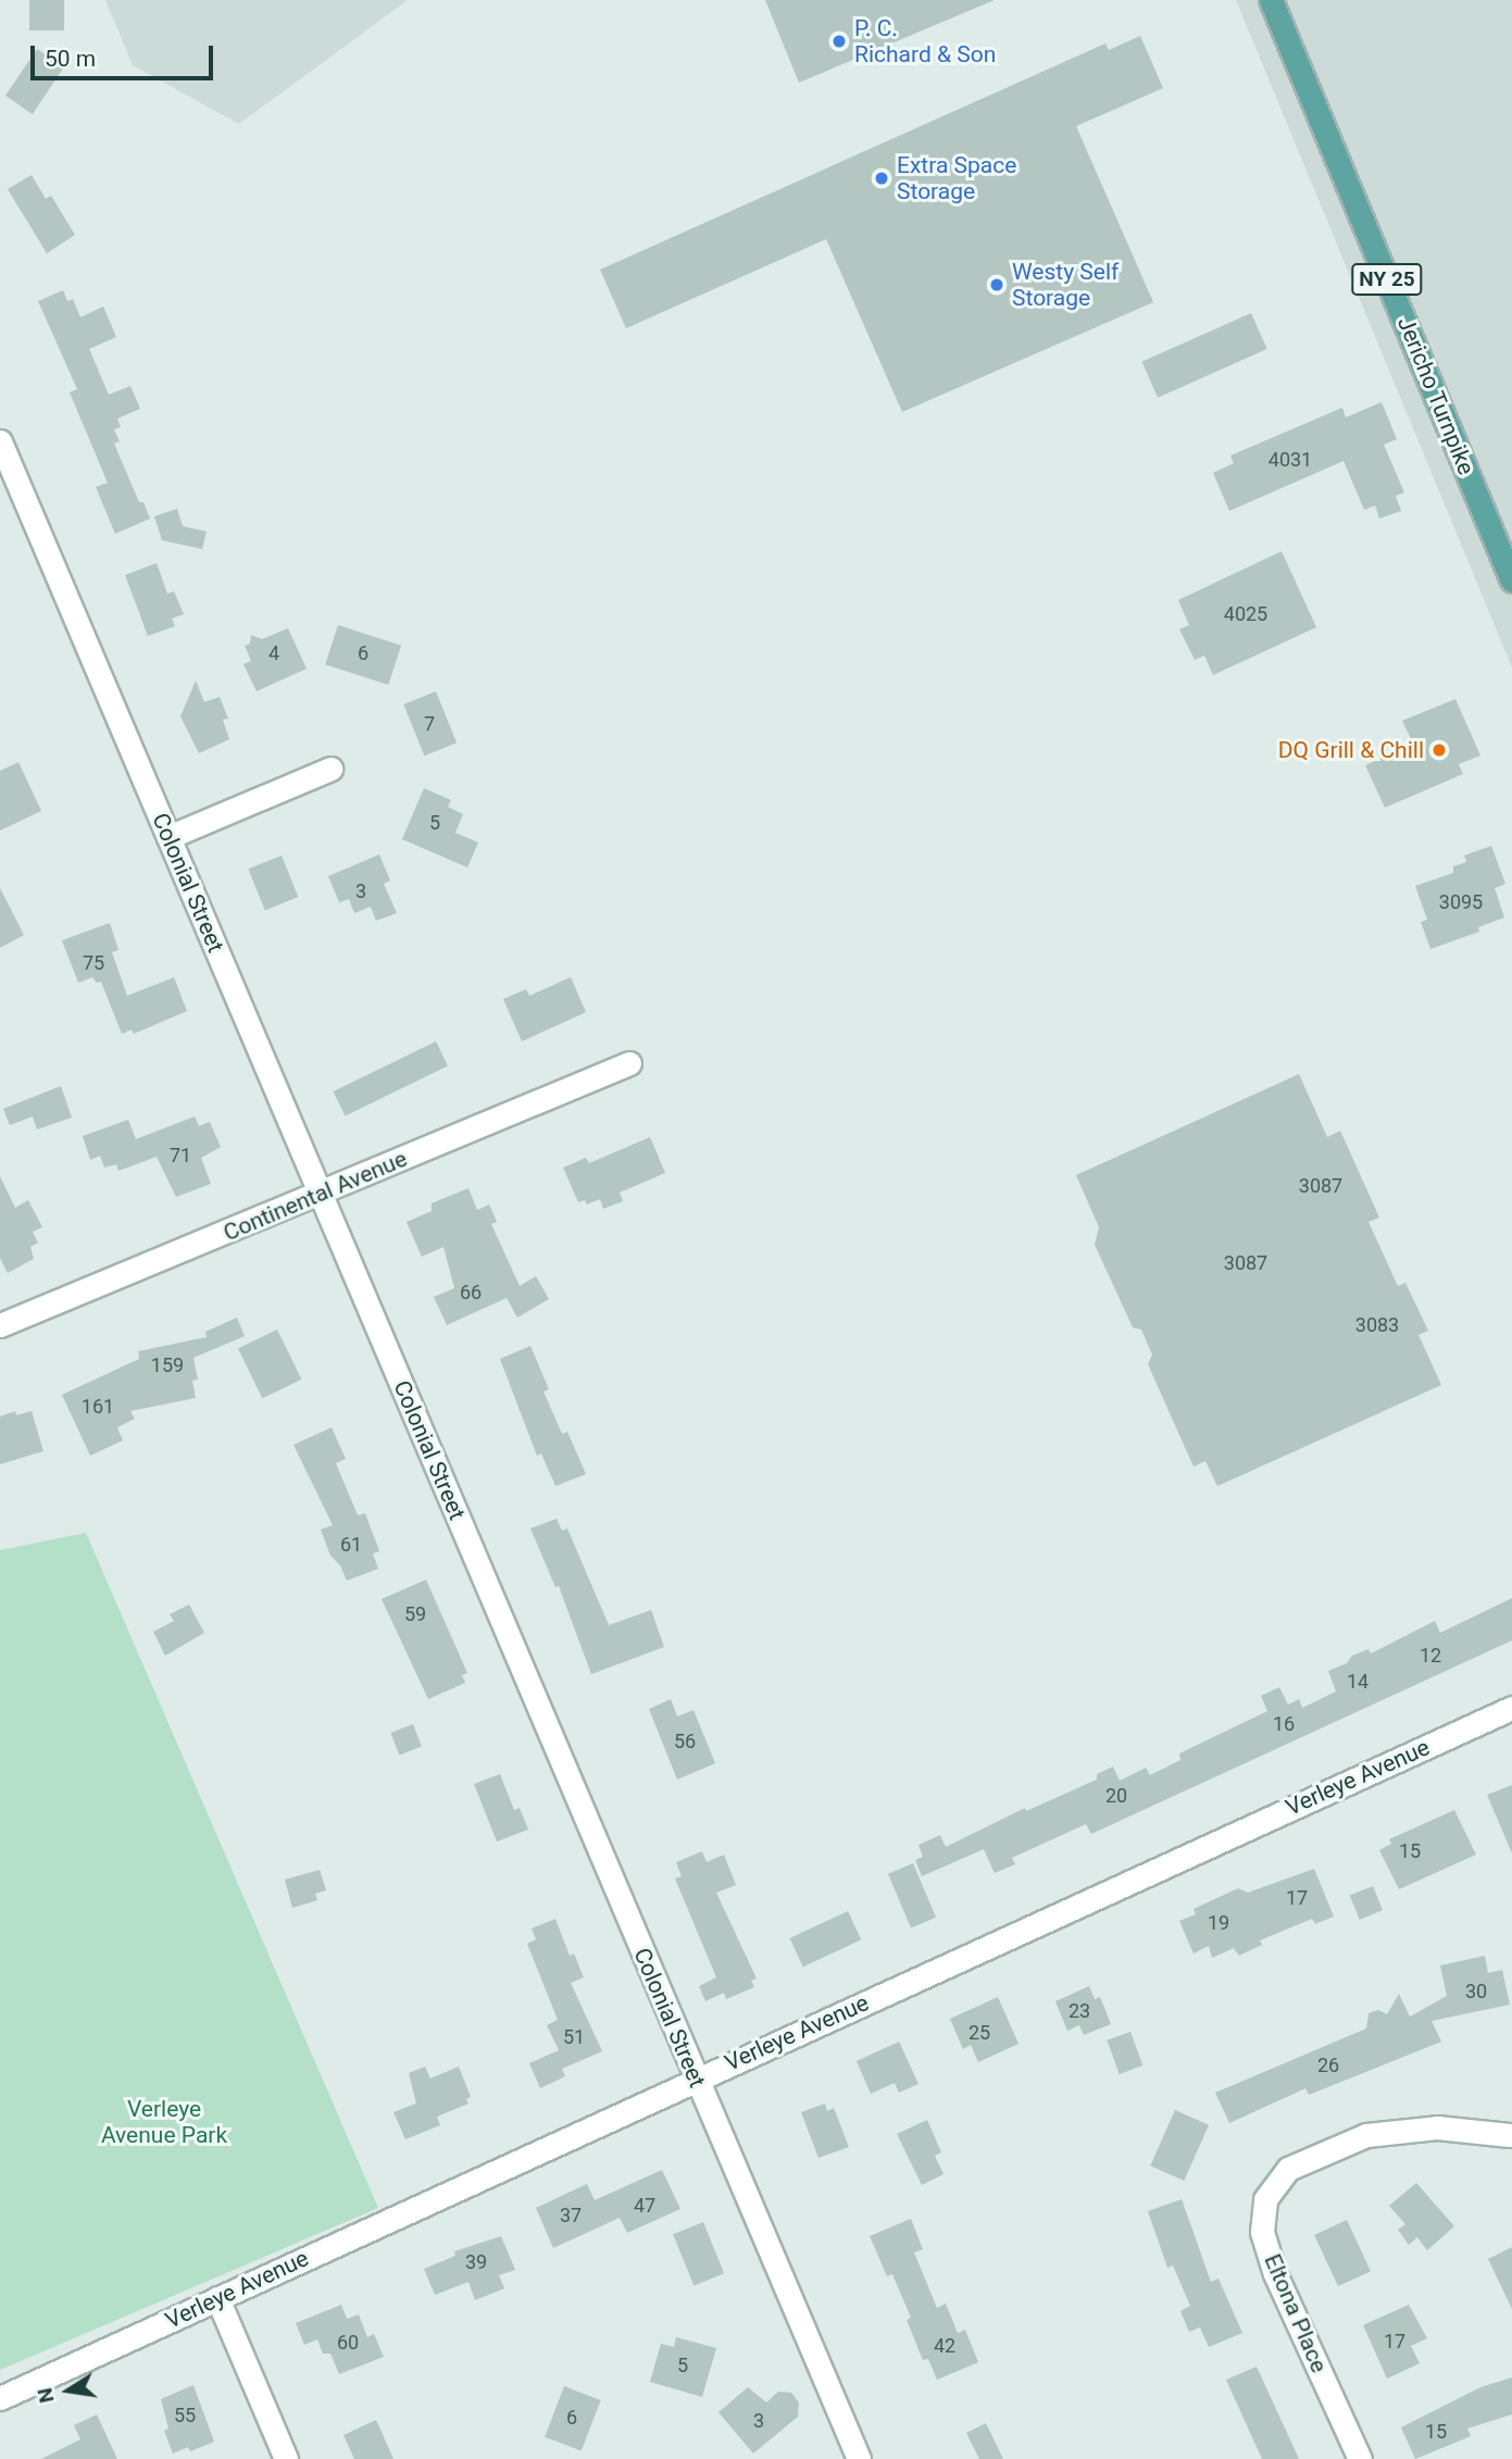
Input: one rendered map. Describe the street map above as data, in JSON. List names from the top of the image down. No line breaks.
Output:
{"streets":{"main road":["NY 25","Jericho Turnpike"],"street":["Colonial Street","Continental Avenue","Verleye Avenue","Eltona Place"]},"crossings":[["Colonial Street","Continental Avenue"],["Colonial Street","Verleye Avenue"]],"parks":["Verleye Avenue Park"],"places":["P. C. Richard & Son","Extra Space Storage","Westy Self Storage","DQ Grill & Chill"],"house_numbers":["4031","4025","4","6","7","5","3","3095","75","71","3087","3087","66","3083","159","161","61","59","12","14","16","56","20","15","17","19","30","23","25","51","26","47","37","39","17","60","42","5","55","6","3","15"],"scale_bar":"50 m","north":"left"}
